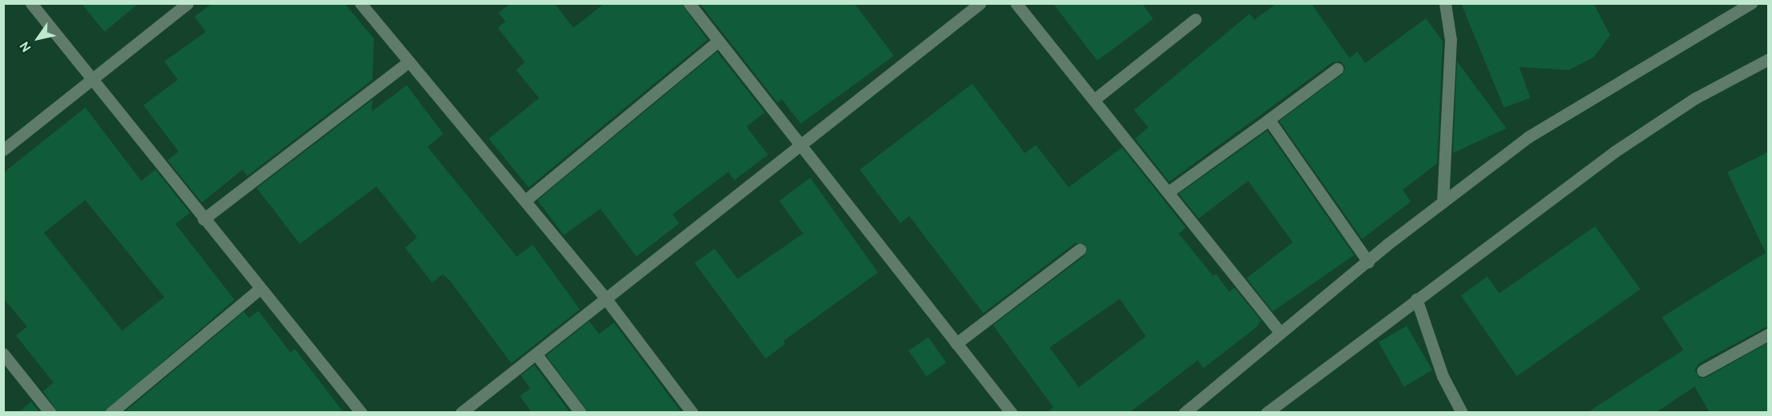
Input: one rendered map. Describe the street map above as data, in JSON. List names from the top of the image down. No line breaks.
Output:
{"north":"bottom left"}
